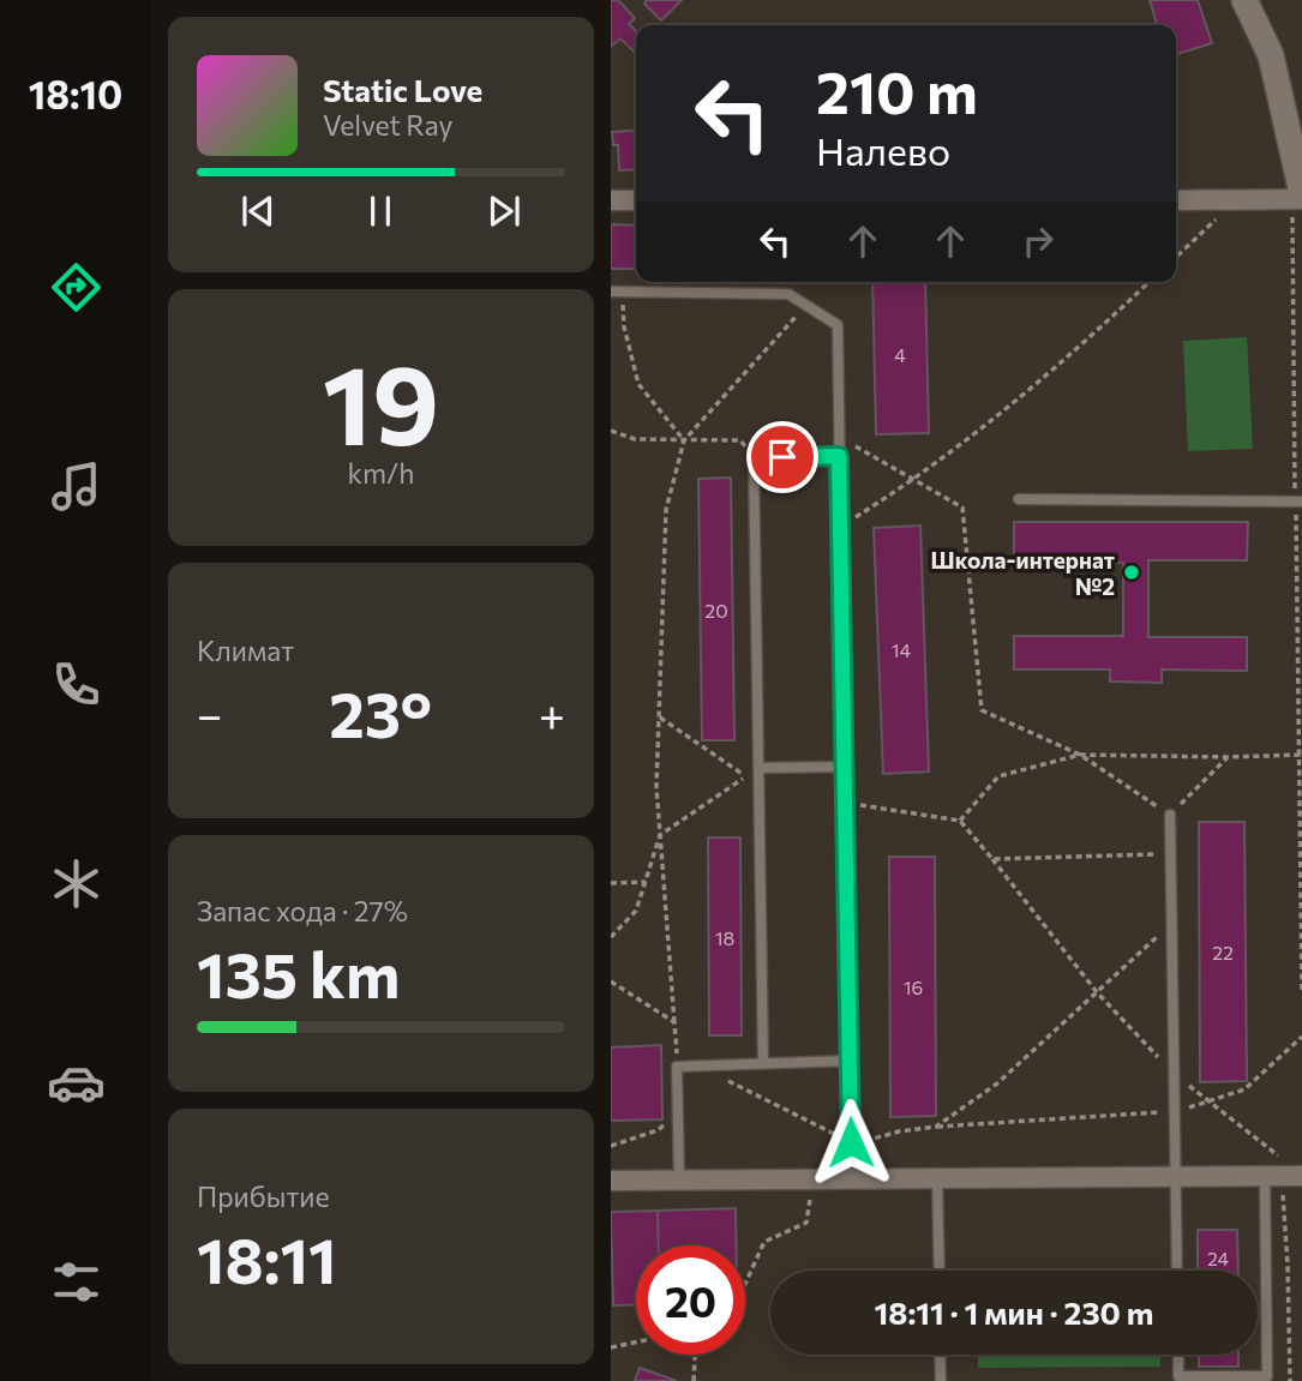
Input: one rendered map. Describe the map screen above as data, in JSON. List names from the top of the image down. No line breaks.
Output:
{"places":["Школа-интернат №2"],"house_numbers":["4","20","14","18","22","16","24"],"page":{"tabs":"18:10","turn":["210 m","Налево"],"song":["Static Love","Velvet Ray"],"tile":[["19","km/h"],"Климат",["Запас хода · 27%","135 km"],["Прибытие","18:11"]],"heat":["−","23°","+"],"limit":"20","trip":"18:11 · 1 мин · 230 m"}}
